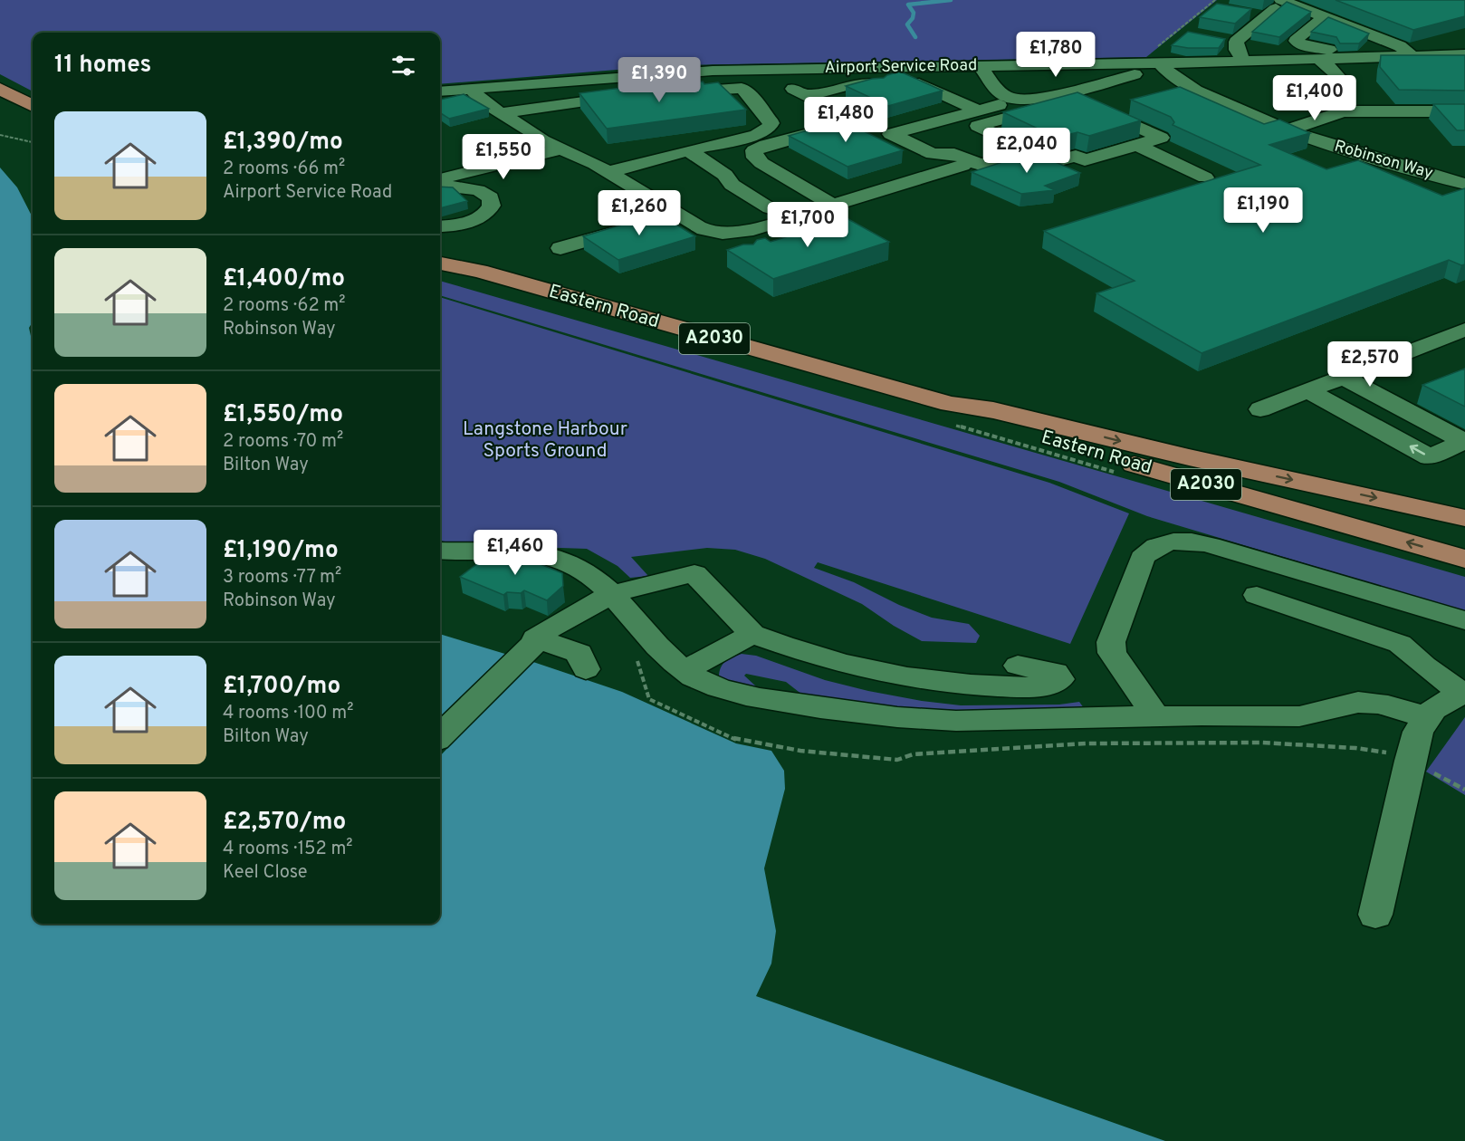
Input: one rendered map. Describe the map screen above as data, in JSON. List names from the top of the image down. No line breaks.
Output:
{"streets":{"main road":["Eastern Road","A2030"],"street":["Airport Service Road","Robinson Way"]},"crossings":[["Airport Service Road","Robinson Way"]],"parks":["Langstone Harbour Sports Ground"],"page":{"price":["£1,780","£1,390","£1,400","£1,480","£2,040","£1,550","£1,190","£1,260","£1,700","£2,570","£1,460"],"heading":"11 homes","list":[{"name":"£1,390/mo","note":"2 rooms · 66 m² · Airport Service Road"},{"name":"£1,400/mo","note":"2 rooms · 62 m² · Robinson Way"},{"name":"£1,550/mo","note":"2 rooms · 70 m² · Bilton Way"},{"name":"£1,190/mo","note":"3 rooms · 77 m² · Robinson Way"},{"name":"£1,700/mo","note":"4 rooms · 100 m² · Bilton Way"},{"name":"£2,570/mo","note":"4 rooms · 152 m² · Keel Close"}]}}
